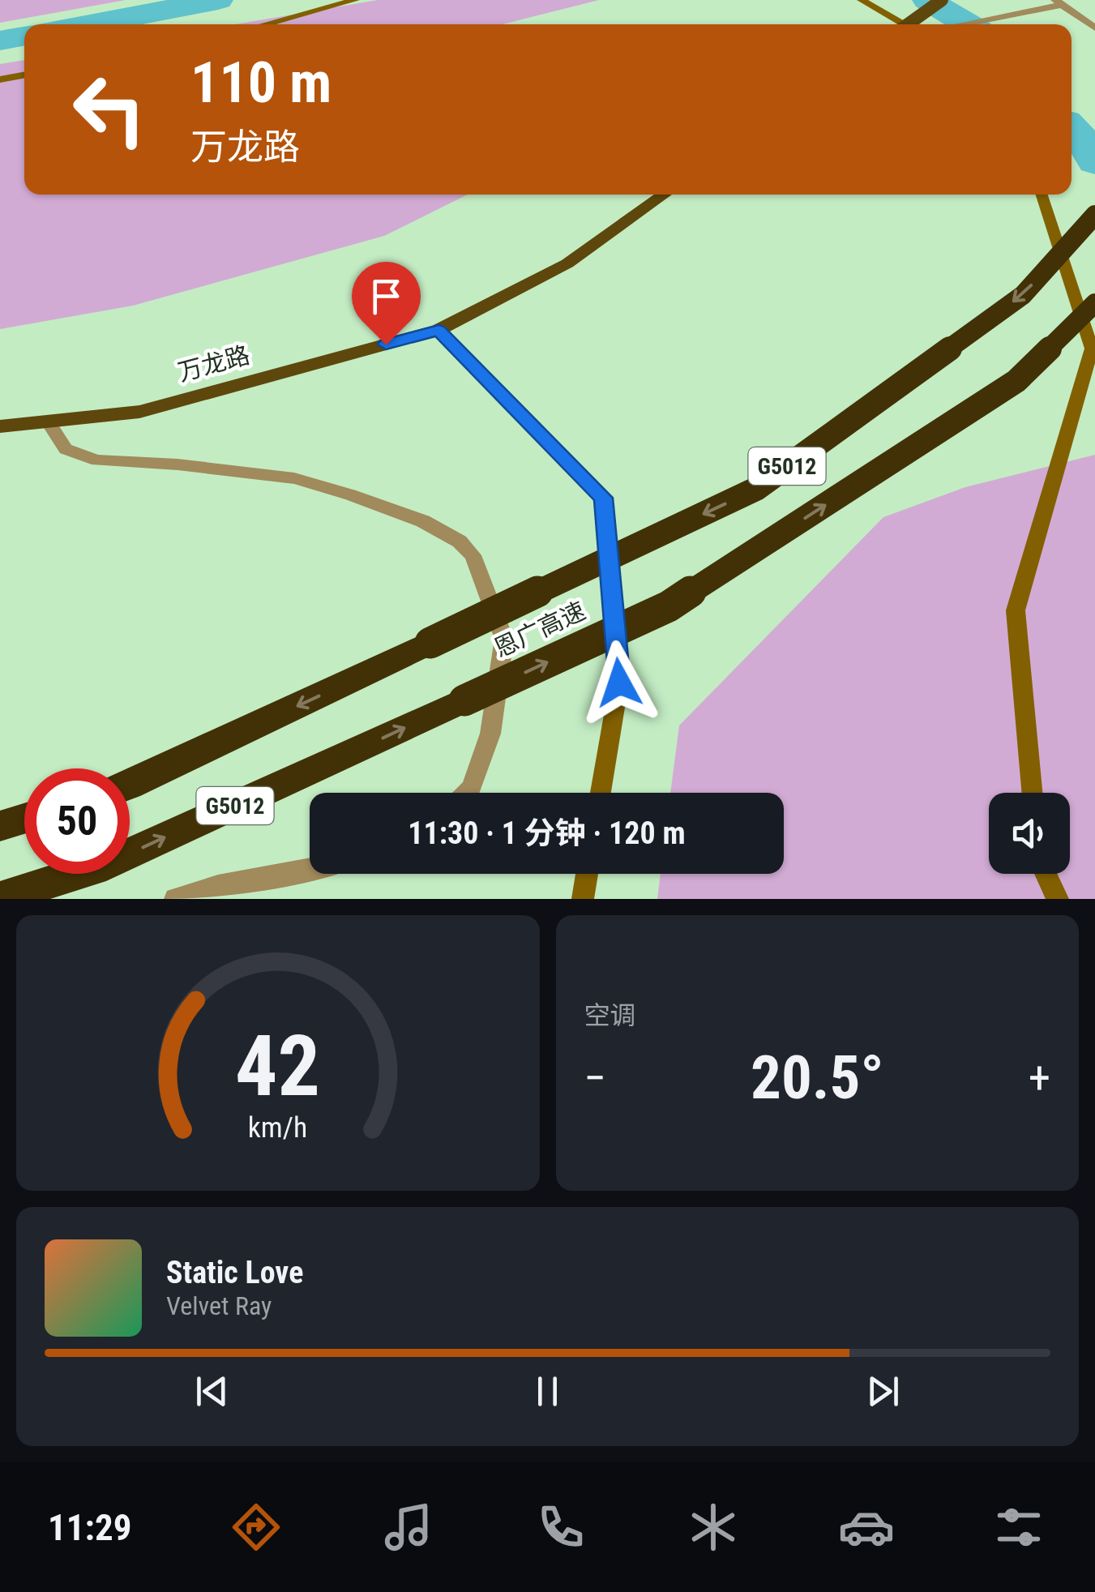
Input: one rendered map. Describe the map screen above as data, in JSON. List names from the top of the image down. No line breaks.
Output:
{"streets":{"highway":["G5012","恩广高速"],"main road":["万龙路"]},"page":{"turn":["110 m","万龙路"],"limit":"50","trip":"11:30 · 1 分钟 · 120 m","tile":"空调","heat":["−","20.5°","+"],"song":["Static Love","Velvet Ray"],"tabs":"11:29","gauge":["42","km/h"]}}
